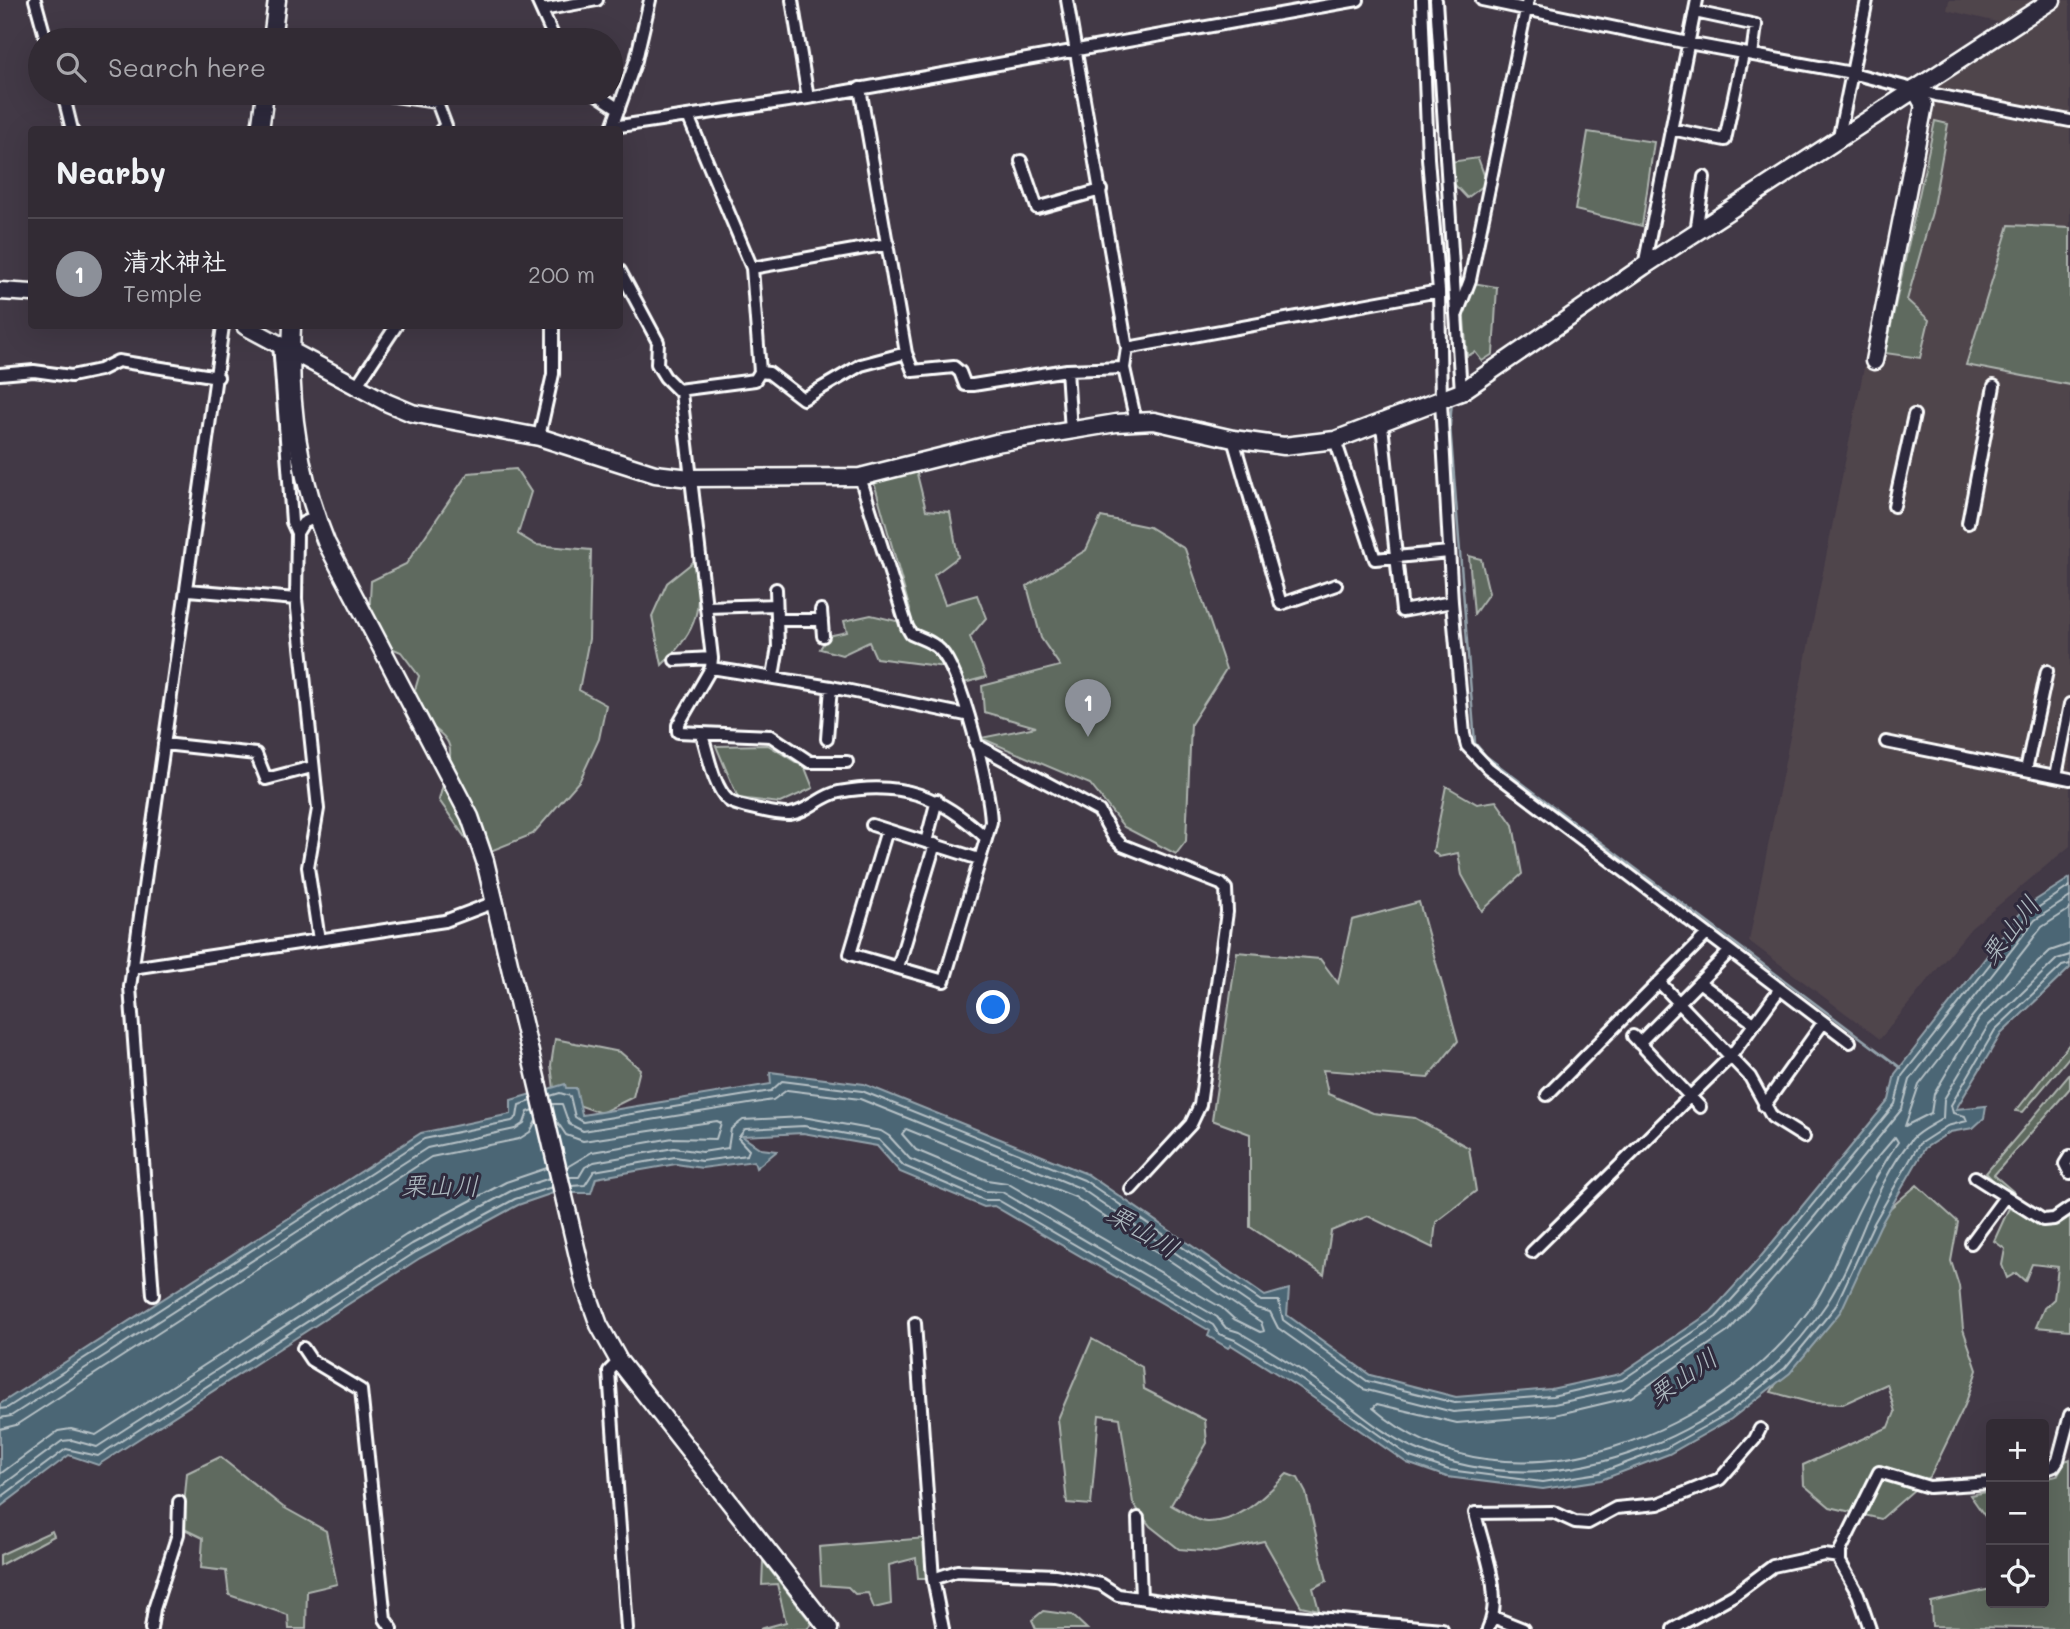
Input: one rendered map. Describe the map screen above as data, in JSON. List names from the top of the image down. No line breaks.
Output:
{"water":["栗山川"],"page":{"search":"Search here","heading":"Nearby","list":[{"mark":"1","name":"清水神社","note":"Temple","value":"200 m"}],"pins":"1","map_buttons":["+","−"]}}
